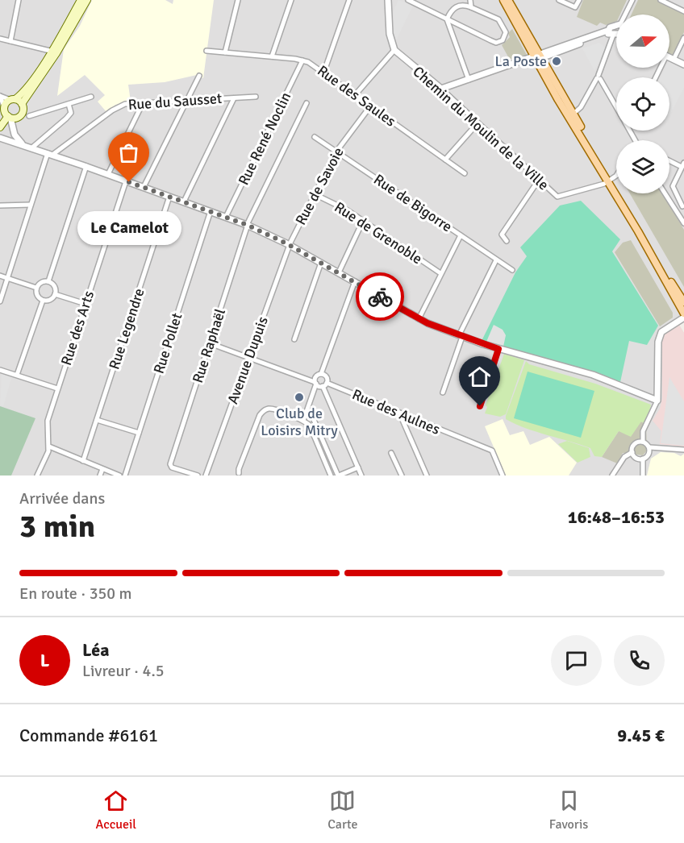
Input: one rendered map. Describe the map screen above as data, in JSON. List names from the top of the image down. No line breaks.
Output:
{"streets":{"street":["Rue des Saules","Rue du Sausset","Chemin du Moulin de la Ville","Rue René Noclin","Rue de Savoie","Rue de Bigorre","Rue de Grenoble","Rue des Arts","Rue Legendre","Rue Pollet","Rue Raphaël","Avenue Dupuis","Rue des Aulnes"]},"crossings":[["Rue des Saules","Rue René Noclin"],["Rue des Saules","Rue de Savoie"],["Rue de Savoie","Rue de Bigorre"],["Rue de Savoie","Rue de Grenoble"],["Rue de Savoie","Avenue Dupuis"],["Rue Raphaël","Rue des Aulnes"],["Avenue Dupuis","Rue des Aulnes"]],"places":["La Poste","Le Camelot","Club de Loisirs Mitry"],"north":"right","page":{"bubble":"Le Camelot","heading":["3 min","Arrivée dans","16:48–16:53"],"panel":["Léa","Livreur · 4.5","Commande #6161","9.45 €"],"bar":"En route · 350 m","round":"L","tabs":["Accueil","Carte","Favoris"]}}
